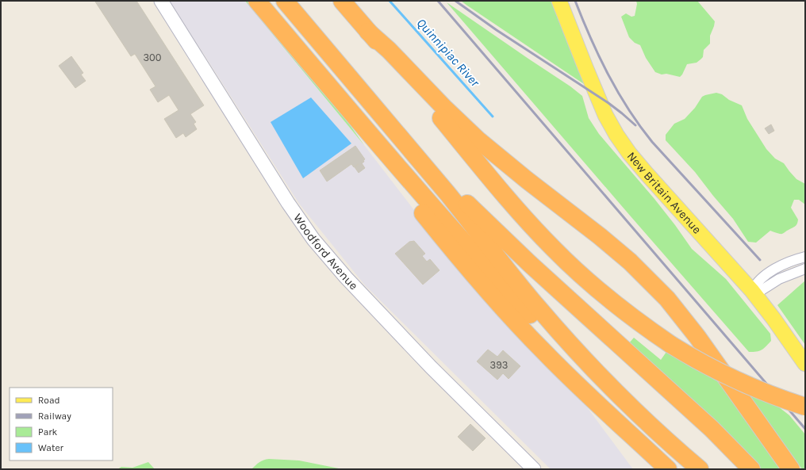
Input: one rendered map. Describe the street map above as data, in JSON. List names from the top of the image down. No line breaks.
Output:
{"streets":{"main road":["New Britain Avenue"],"street":["Woodford Avenue"]},"water":["Quinnipiac River"],"house_numbers":["300","393"],"legend":["Road","Railway","Park","Water"]}
